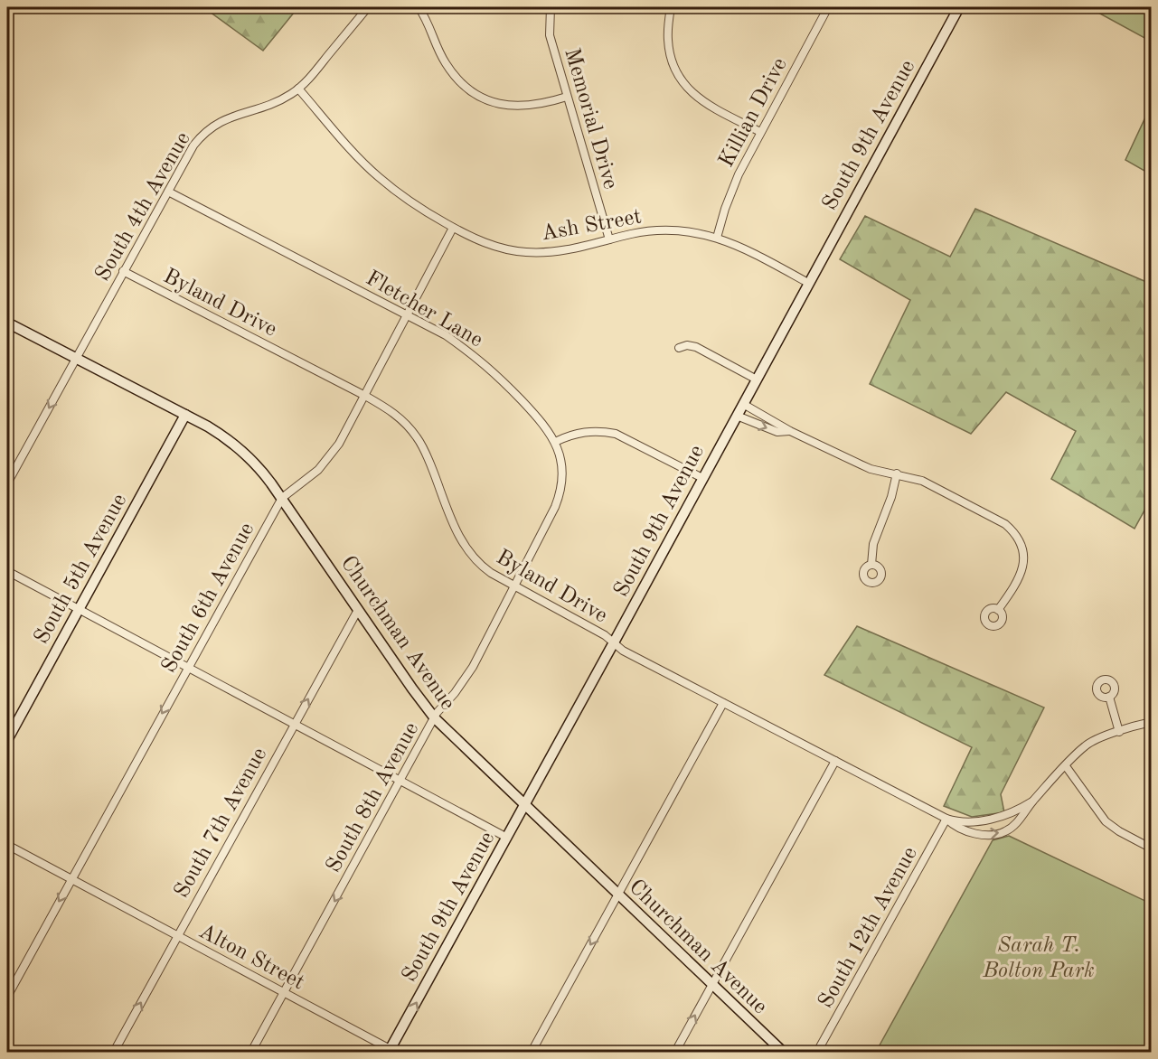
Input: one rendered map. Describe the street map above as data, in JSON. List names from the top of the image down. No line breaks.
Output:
{"streets":{"street":["Killian Drive","Memorial Drive","South 9th Avenue","South 4th Avenue","Ash Street","Byland Drive","Fletcher Lane","South 5th Avenue","South 6th Avenue","Churchman Avenue","South 8th Avenue","South 7th Avenue","South 12th Avenue","Alton Street"]},"crossings":[["Killian Drive","Ash Street"],["Memorial Drive","Ash Street"],["South 9th Avenue","Ash Street"],["South 9th Avenue","Byland Drive"],["South 9th Avenue","Churchman Avenue"],["South 9th Avenue","Alton Street"],["South 4th Avenue","Ash Street"],["South 4th Avenue","Byland Drive"],["South 4th Avenue","Fletcher Lane"],["South 4th Avenue","Churchman Avenue"],["Ash Street","South 6th Avenue"],["Byland Drive","South 6th Avenue"],["Byland Drive","South 8th Avenue"],["Byland Drive","South 12th Avenue"],["Fletcher Lane","South 6th Avenue"],["Fletcher Lane","South 8th Avenue"],["South 5th Avenue","Churchman Avenue"],["South 6th Avenue","Churchman Avenue"],["South 6th Avenue","Alton Street"],["Churchman Avenue","South 8th Avenue"],["Churchman Avenue","South 7th Avenue"],["South 8th Avenue","Alton Street"],["South 7th Avenue","Alton Street"]],"one_way":["South 6th Avenue","South 7th Avenue"],"parks":["Sarah T. Bolton Park"]}
